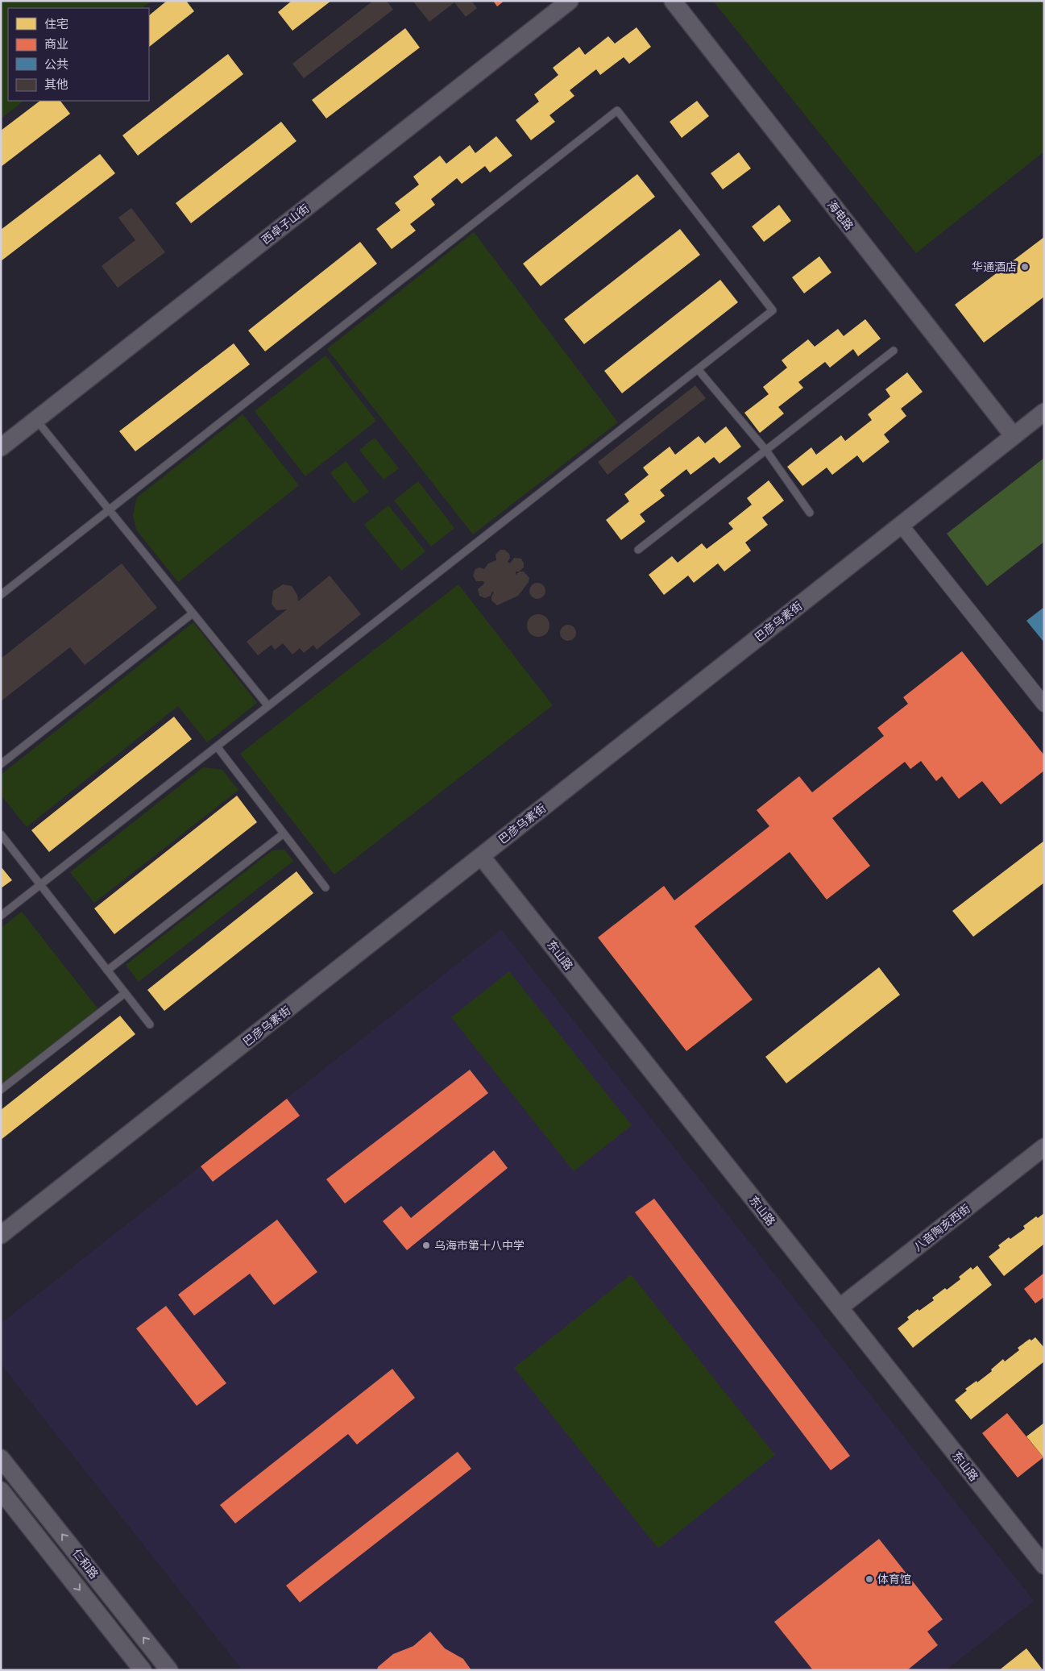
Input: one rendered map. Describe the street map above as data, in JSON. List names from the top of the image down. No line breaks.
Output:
{"streets":{"street":["海电路","西卓子山街","巴彦乌素街","东山路","八音陶亥西街","仁和路"]},"crossings":[["海电路","巴彦乌素街"],["巴彦乌素街","东山路"],["东山路","八音陶亥西街"]],"places":["华通酒店","乌海市第十八中学","体育馆"],"legend":["住宅","商业","公共","其他"]}
